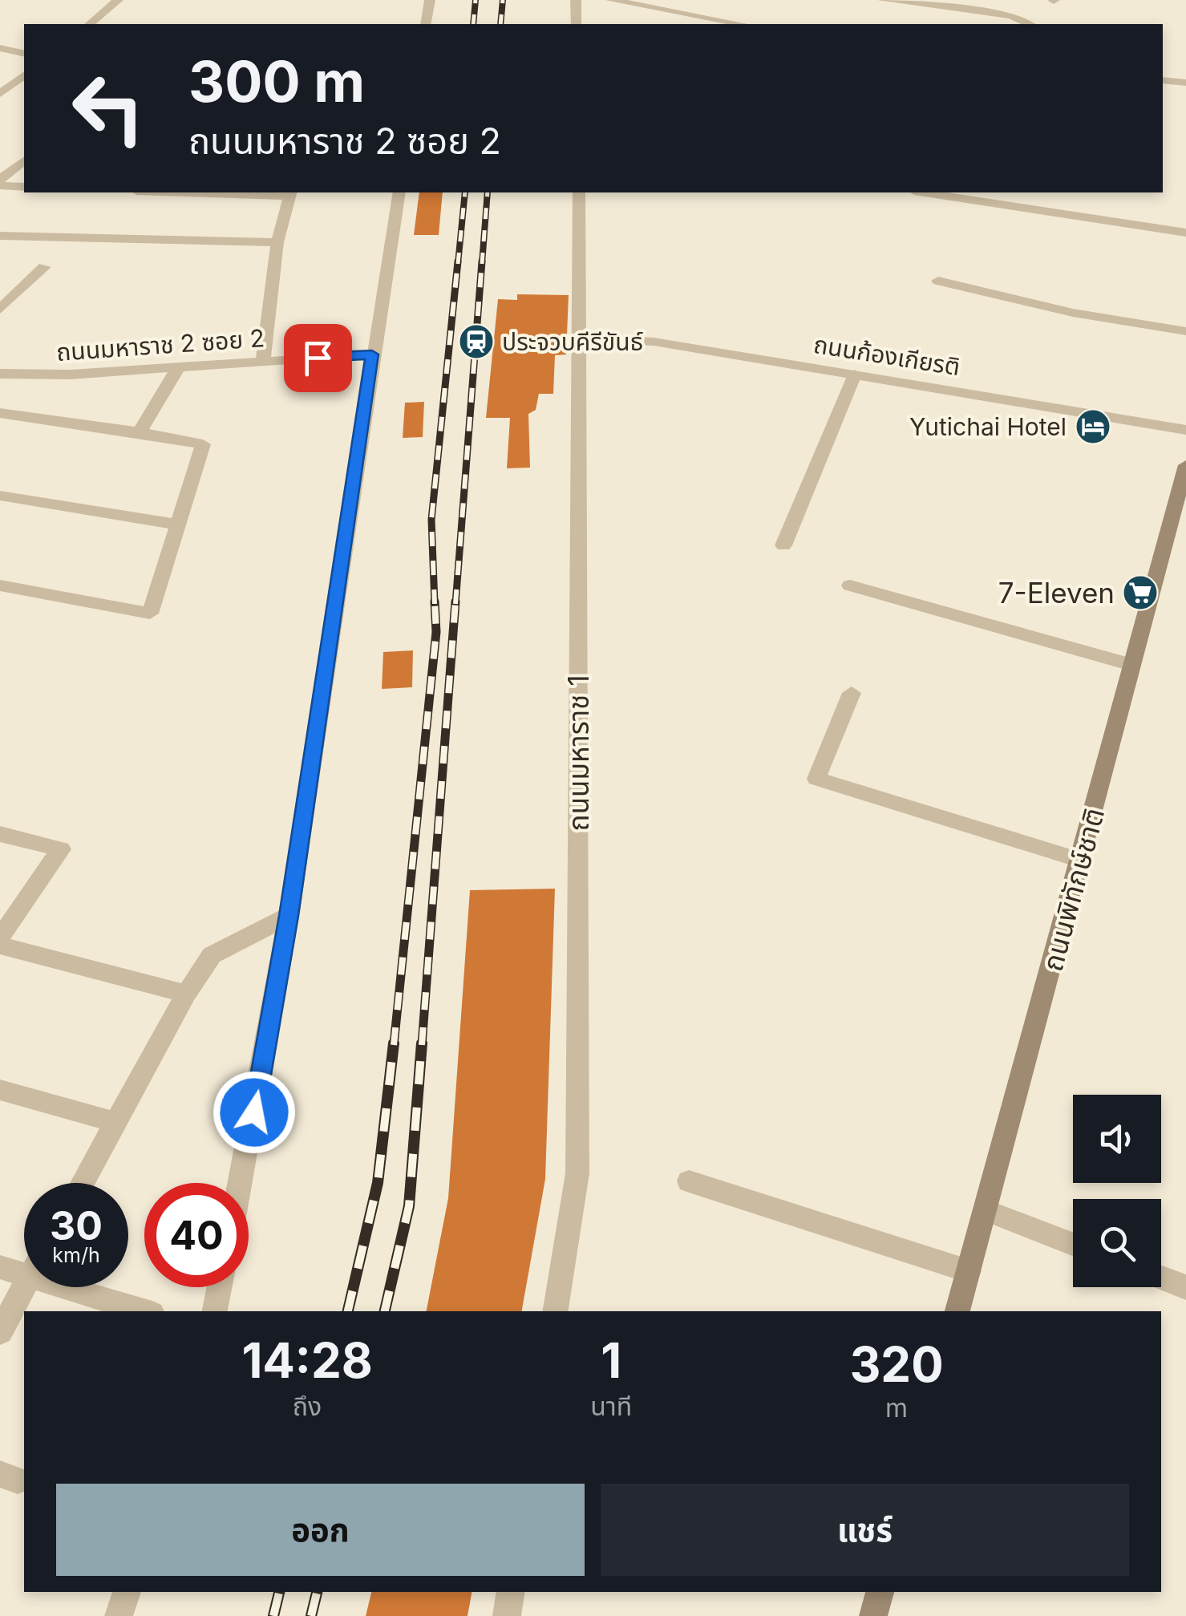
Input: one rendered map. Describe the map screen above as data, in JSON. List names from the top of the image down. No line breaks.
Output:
{"streets":{"main road":["ถนนพิทักษ์ชาติ"],"street":["ถนนมหาราช 2 ซอย 2","ถนนก้องเกียรติ","ถนนมหาราช 1"]},"crossings":[["ถนนก้องเกียรติ","ถนนมหาราช 1"]],"places":{"station":["ประจวบคีรีขันธ์"],"hotel":["Yutichai Hotel"],"supermarket":["7-Eleven"]},"page":{"turn":["300 m","ถนนมหาราช 2 ซอย 2"],"speed":"30 km/h","limit":"40","eta":["14:28","ถึง","1","นาที","320","m"],"buttons":["ออก","แชร์"]}}
